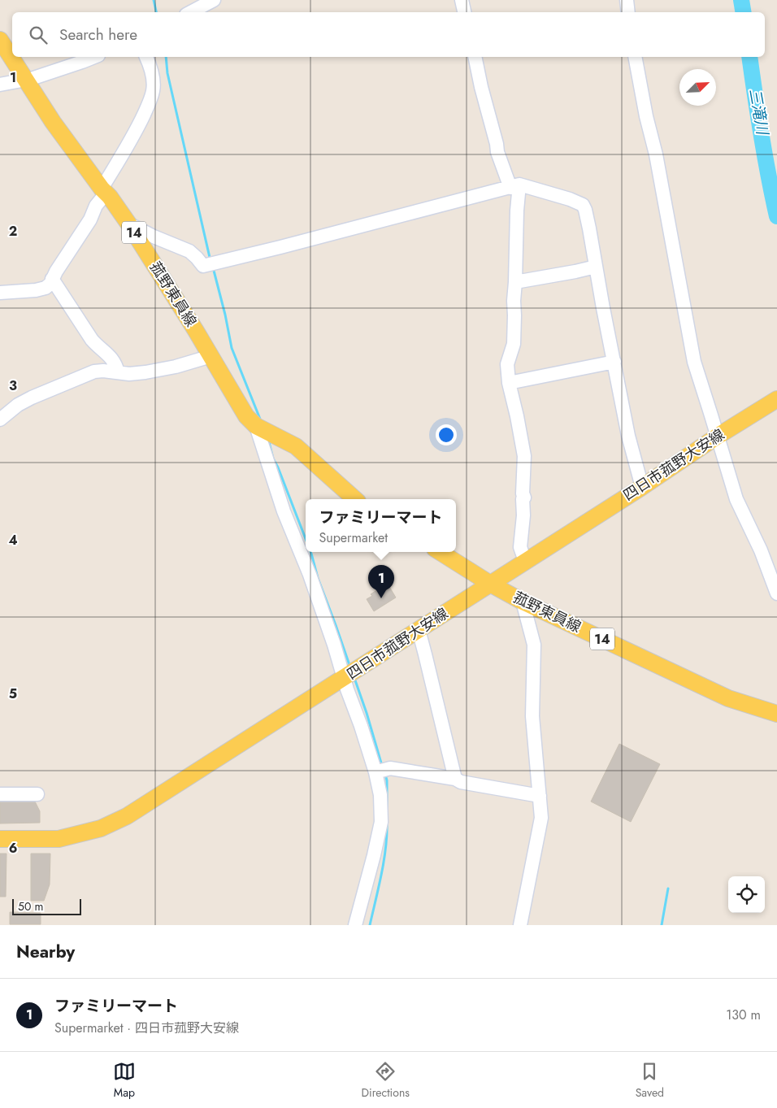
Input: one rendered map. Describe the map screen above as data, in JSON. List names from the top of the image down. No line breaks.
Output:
{"streets":{"main road":["14","菰野東員線","四日市菰野大安線"]},"crossings":[["菰野東員線","四日市菰野大安線"]],"water":["三滝川"],"scale_bar":"50 m","north":"top right","page":{"search":"Search here","popup":["ファミリーマート","Supermarket"],"pins":"1","scale":"50 m","heading":"Nearby","list":[{"mark":"1","name":"ファミリーマート","note":"Supermarket · 四日市菰野大安線","value":"130 m"}],"nav":["Map","Directions","Saved"]},"grid":{"rows":["1","2","3","4","5","6"]}}
